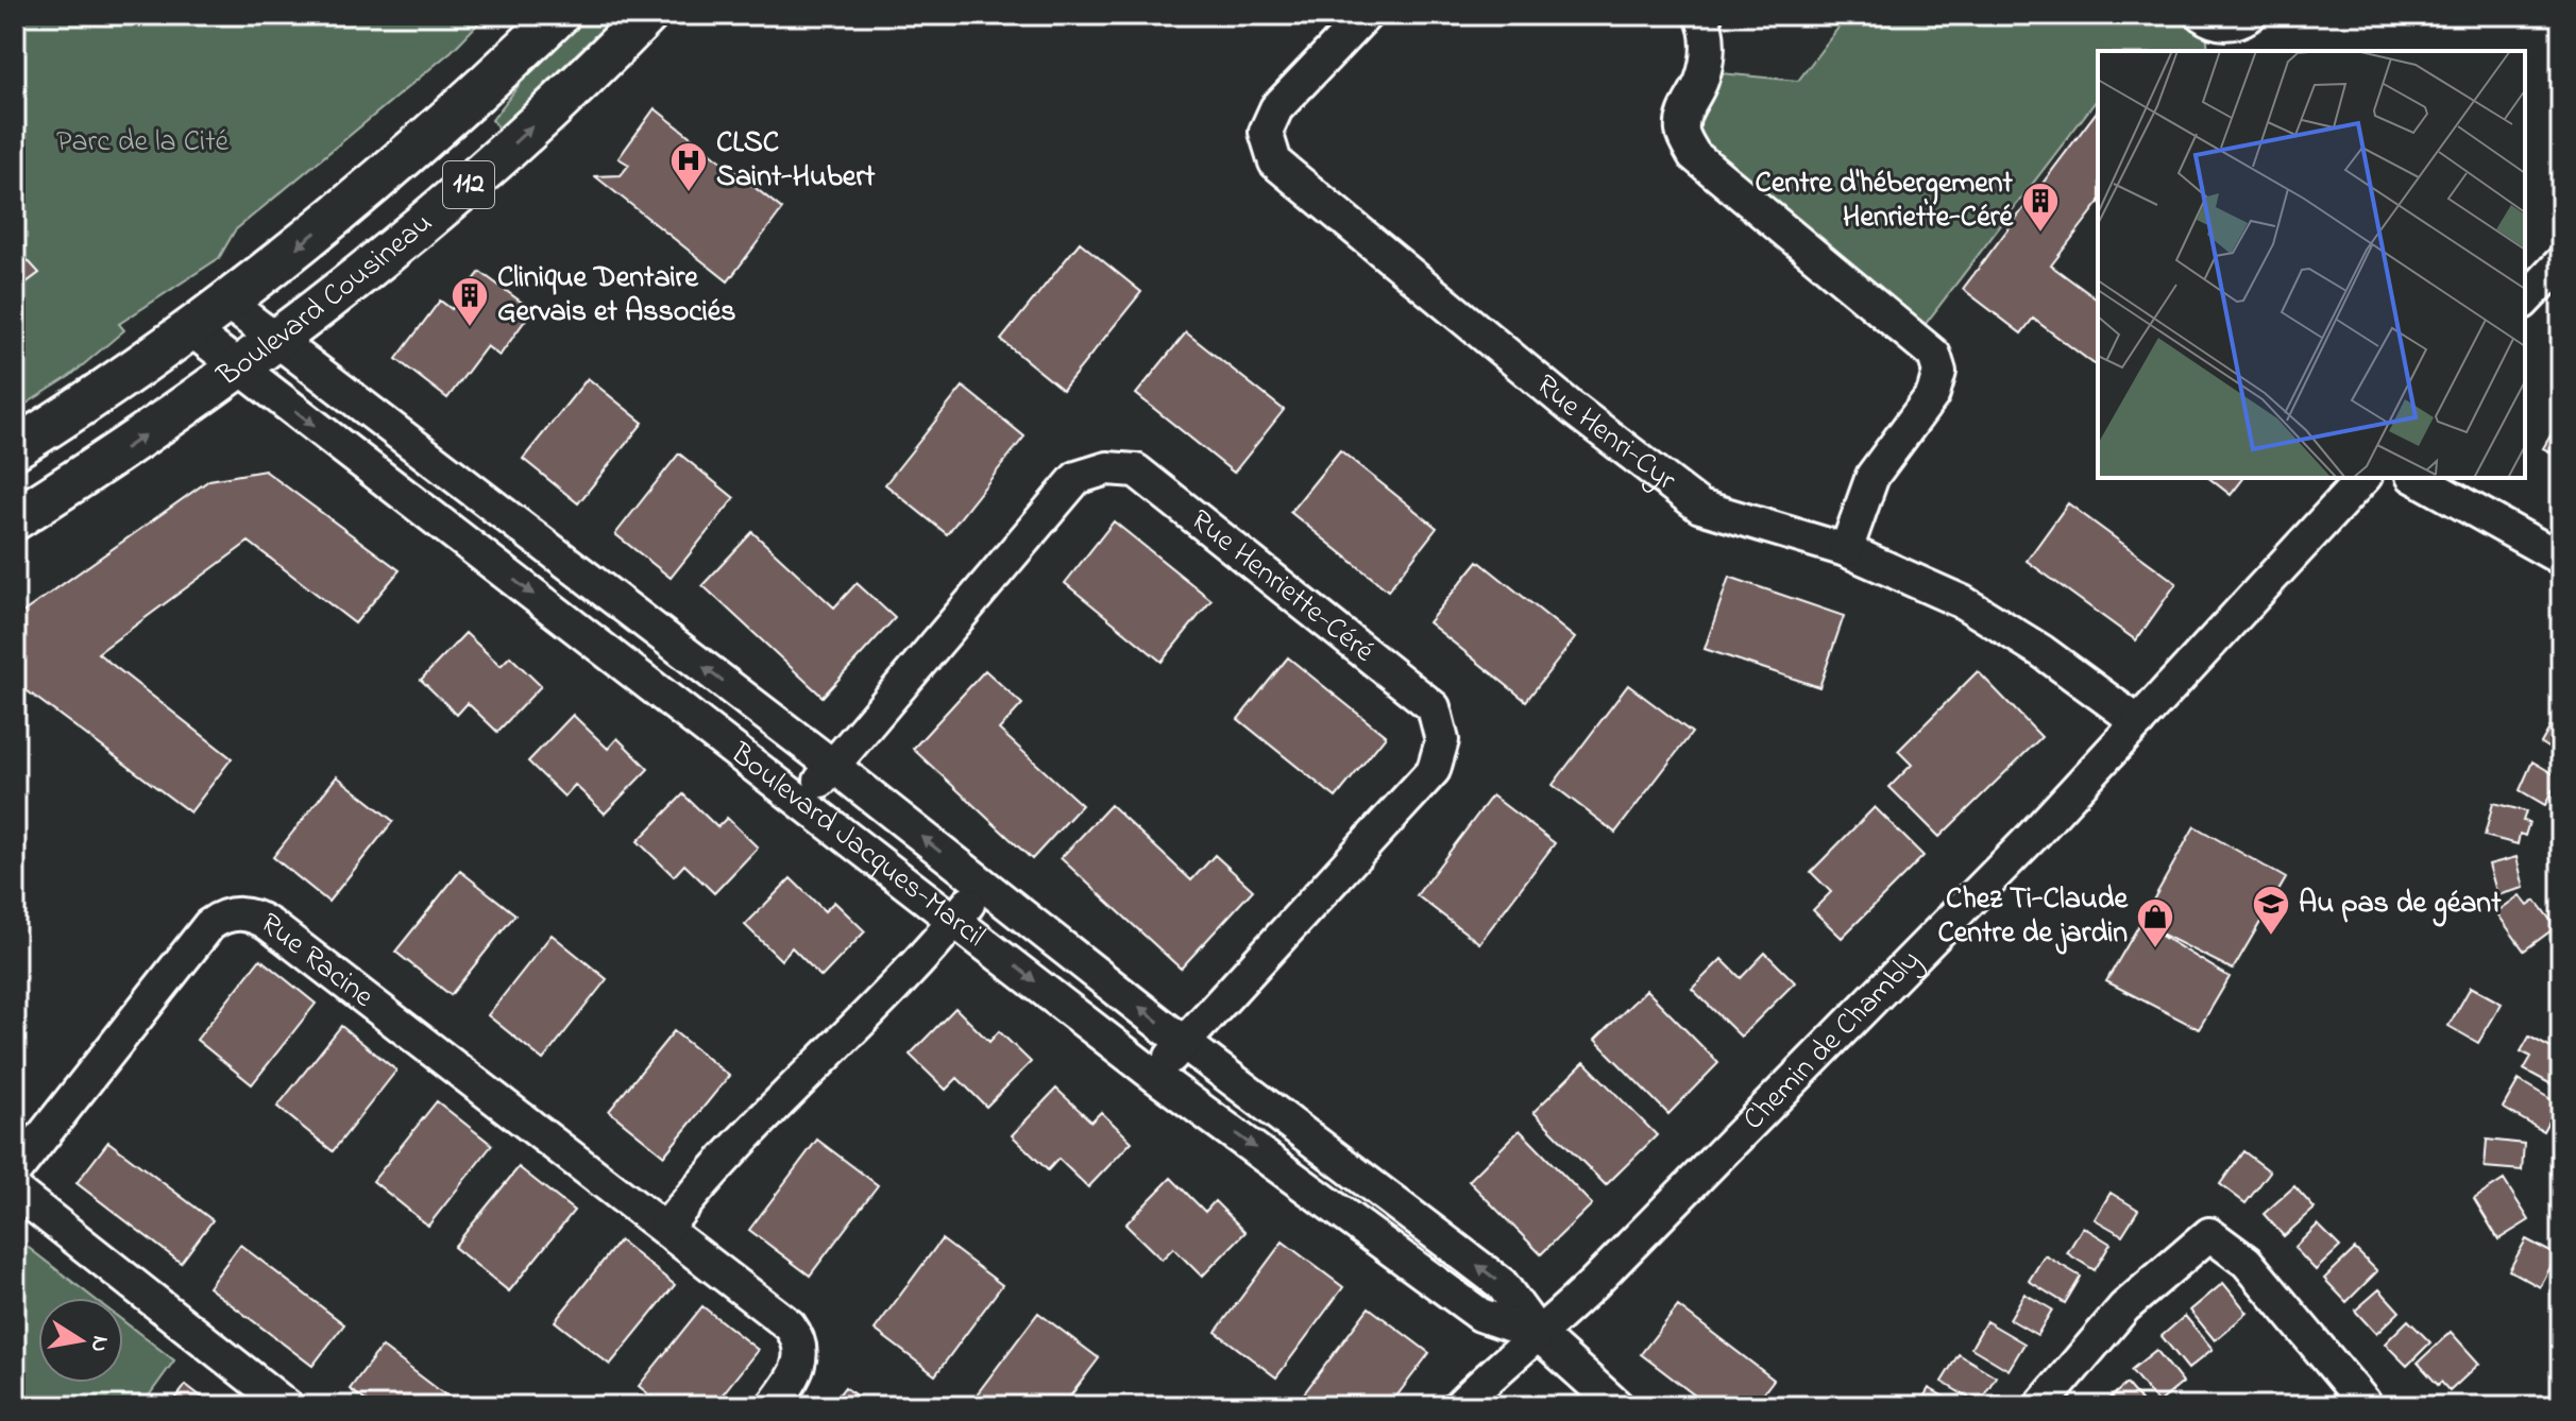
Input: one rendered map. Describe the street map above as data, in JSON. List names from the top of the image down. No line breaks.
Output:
{"streets":{"main road":["112","Boulevard Cousineau"],"street":["Rue Henri-Cyr","Rue Henriette-Céré","Boulevard Jacques-Marcil","Rue Racine","Chemin de Chambly"]},"crossings":[["Boulevard Cousineau","Boulevard Jacques-Marcil"],["Rue Henri-Cyr","Chemin de Chambly"],["Rue Henriette-Céré","Boulevard Jacques-Marcil"],["Boulevard Jacques-Marcil","Chemin de Chambly"]],"parks":["Parc de la Cité"],"places":{"hospital":["CLSC Saint-Hubert"],"building":["Centre d'hébergement Henriette-Céré","Clinique Dentaire Gervais et Associés"],"school or university":["Au pas de géant"],"shop":["Chez Ti-Claude Centre de jardin"]},"north":"right"}
